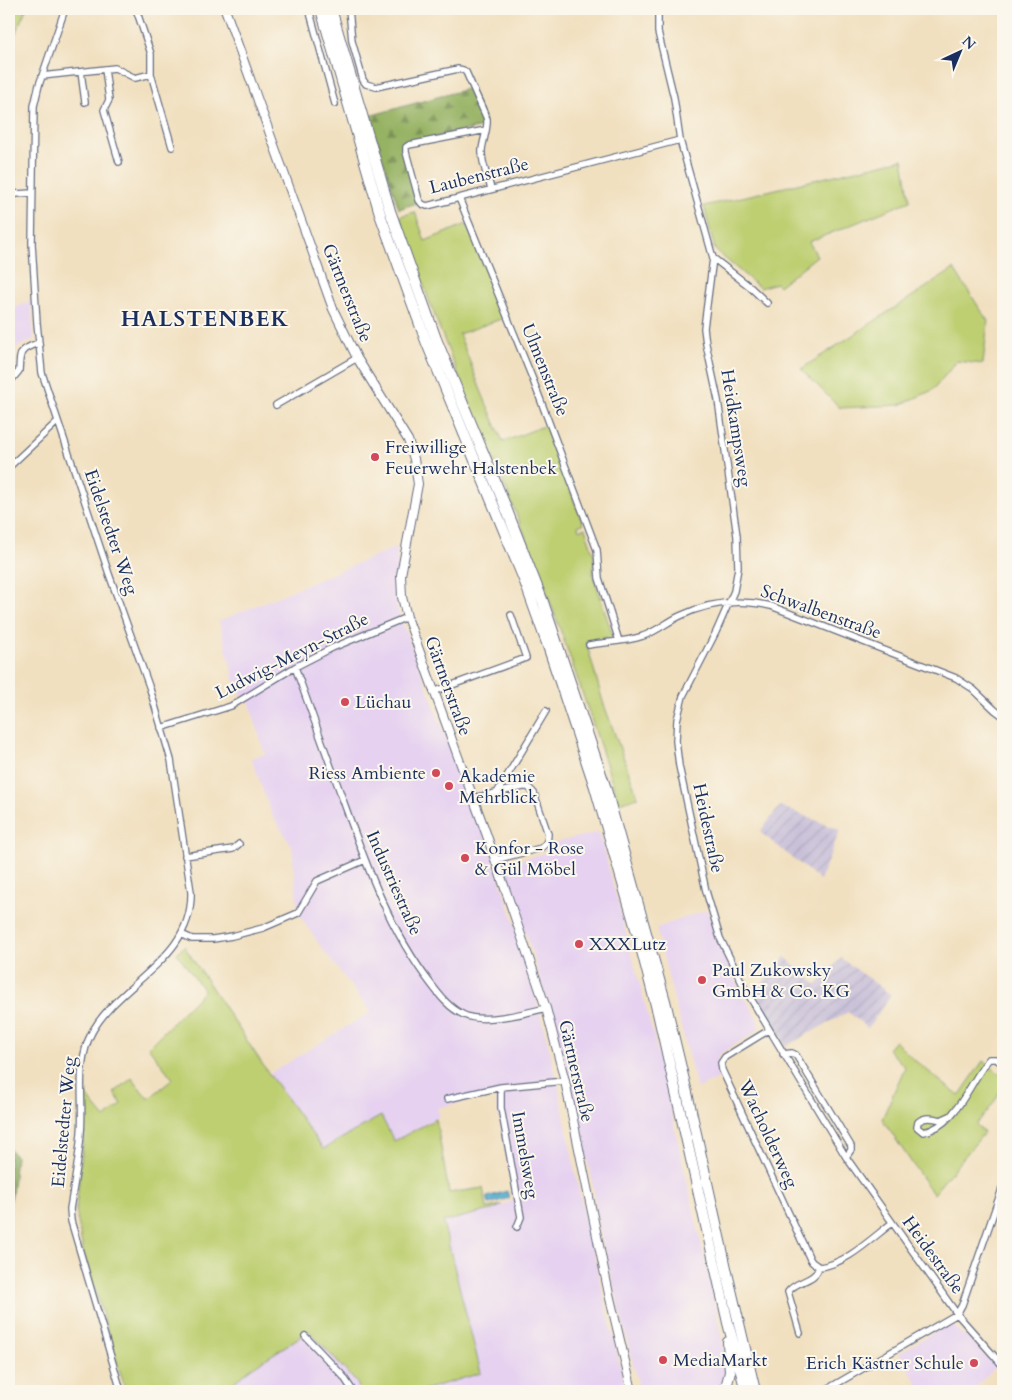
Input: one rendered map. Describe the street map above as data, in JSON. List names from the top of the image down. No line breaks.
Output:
{"streets":{"street":["Laubenstraße","Gärtnerstraße","Ulmenstraße","Heidkampsweg","Eidelstedter Weg","Schwalbenstraße","Ludwig-Meyn-Straße","Heidestraße","Industriestraße","Wacholderweg","Immelsweg"]},"crossings":[["Laubenstraße","Ulmenstraße"],["Laubenstraße","Heidkampsweg"],["Gärtnerstraße","Ludwig-Meyn-Straße"],["Gärtnerstraße","Industriestraße"],["Gärtnerstraße","Immelsweg"],["Ulmenstraße","Schwalbenstraße"],["Heidkampsweg","Schwalbenstraße"],["Heidkampsweg","Heidestraße"],["Eidelstedter Weg","Ludwig-Meyn-Straße"],["Schwalbenstraße","Heidestraße"],["Ludwig-Meyn-Straße","Industriestraße"],["Heidestraße","Wacholderweg"]],"districts":["HALSTENBEK"],"places":["Freiwillige Feuerwehr Halstenbek","Lüchau","Riess Ambiente","Akademie Mehrblick","Konfor - Rose & Gül Möbel","XXXLutz","Paul Zukowsky GmbH & Co. KG","MediaMarkt","Erich Kästner Schule"],"north":"top right"}
